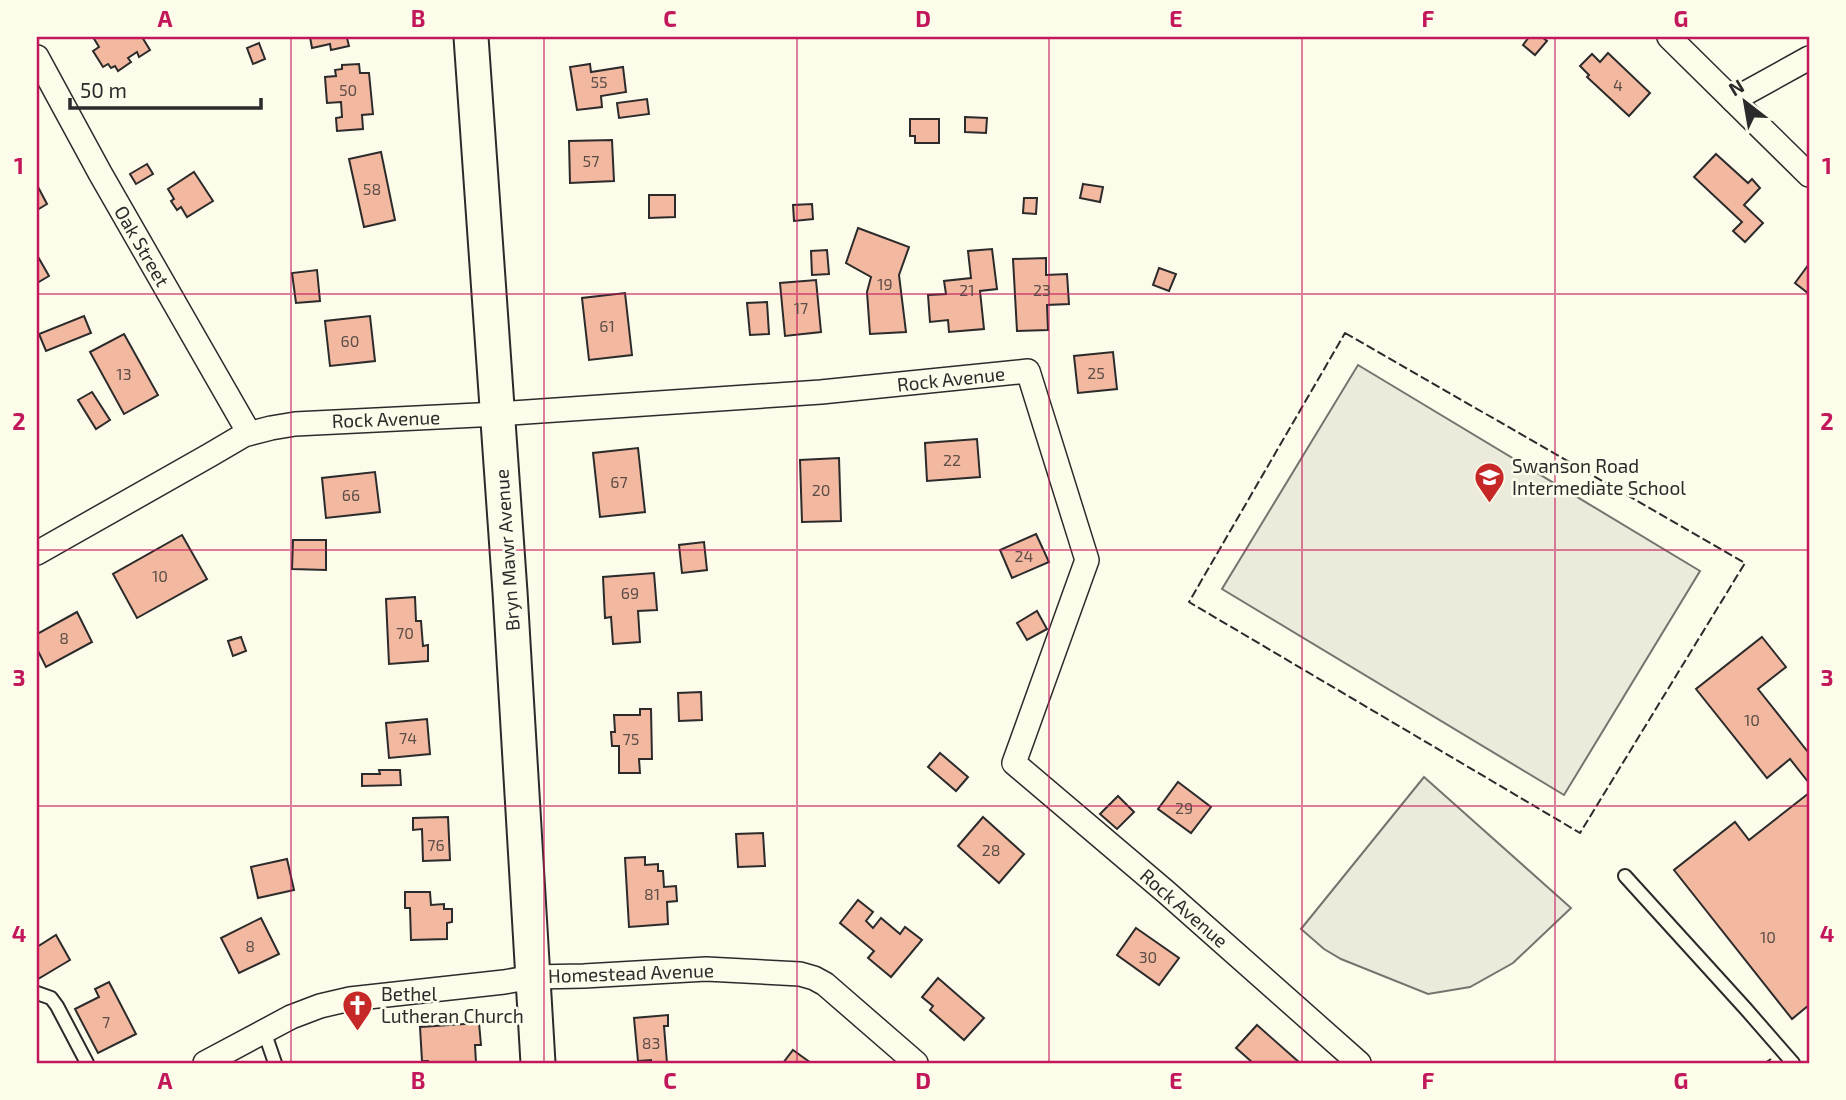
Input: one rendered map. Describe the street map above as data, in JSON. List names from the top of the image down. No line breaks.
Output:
{"streets":{"street":["Oak Street","Rock Avenue","Bryn Mawr Avenue","Homestead Avenue"]},"crossings":[["Oak Street","Rock Avenue"],["Rock Avenue","Bryn Mawr Avenue"],["Bryn Mawr Avenue","Homestead Avenue"]],"places":{"school or university":["Swanson Road Intermediate School"],"church":["Bethel Lutheran Church"]},"house_numbers":["55","4","50","57","58","19","21","23","17","61","60","25","13","22","67","20","66","24","10","69","70","8","10","74","75","29","76","28","81","10","8","30","7","83"],"scale_bar":"50 m","north":"top left","grid":{"columns":["A","B","C","D","E","F","G"],"rows":["1","2","3","4"]}}
